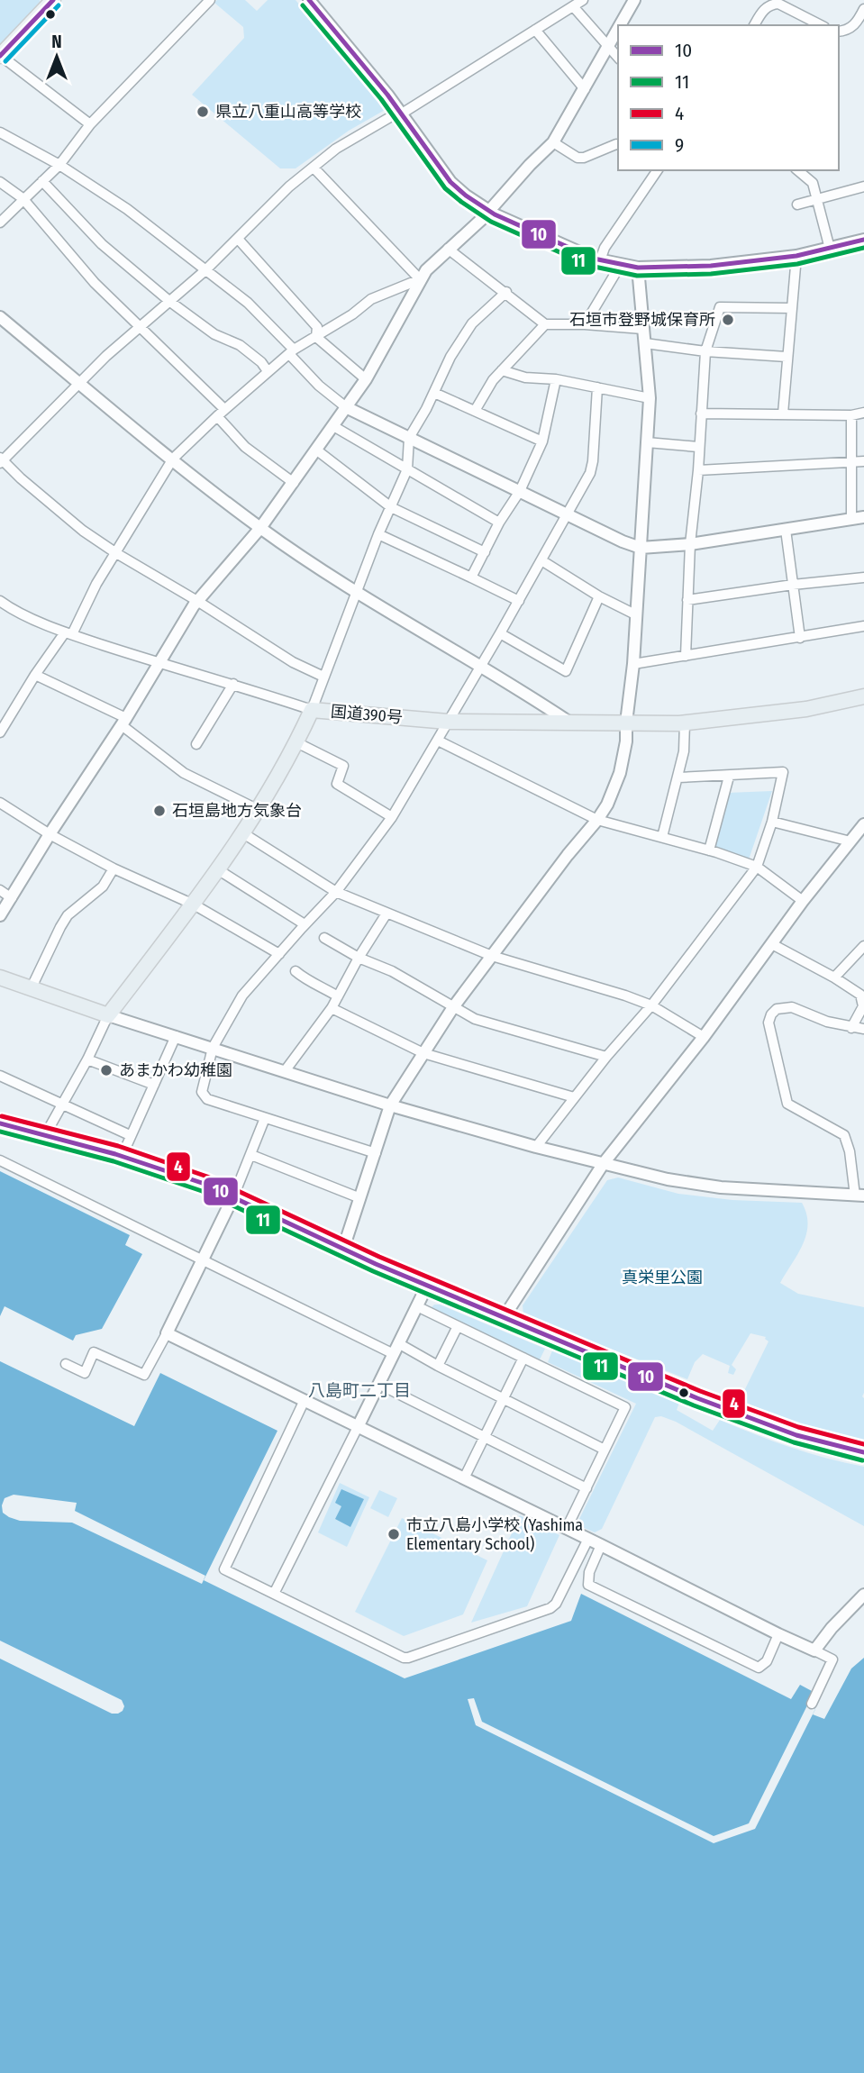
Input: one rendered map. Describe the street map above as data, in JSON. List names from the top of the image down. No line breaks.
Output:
{"streets":{"highway":["国道390号"]},"districts":["八島町二丁目"],"parks":["真栄里公園"],"places":["県立八重山高等学校","石垣市登野城保育所","石垣島地方気象台","あまかわ幼稚園","市立八島小学校 (Yashima Elementary School)"],"lines":["transit line 10","transit line 11","transit line 9","transit line 4"],"legend":["10","11","4","9"],"north":"top"}
